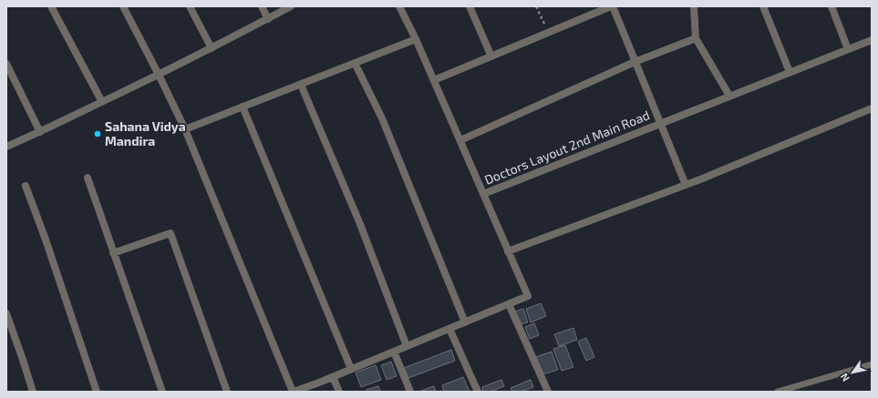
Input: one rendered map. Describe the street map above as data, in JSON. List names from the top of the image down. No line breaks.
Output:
{"streets":{"street":["Doctors Layout 2nd Main Road"]},"places":["Sahana Vidya Mandira"],"north":"bottom left"}
